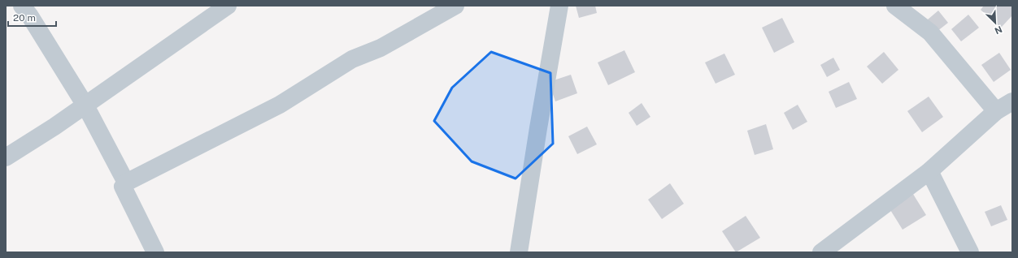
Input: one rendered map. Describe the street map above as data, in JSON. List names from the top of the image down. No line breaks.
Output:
{"scale_bar":"20 m","north":"bottom right"}
